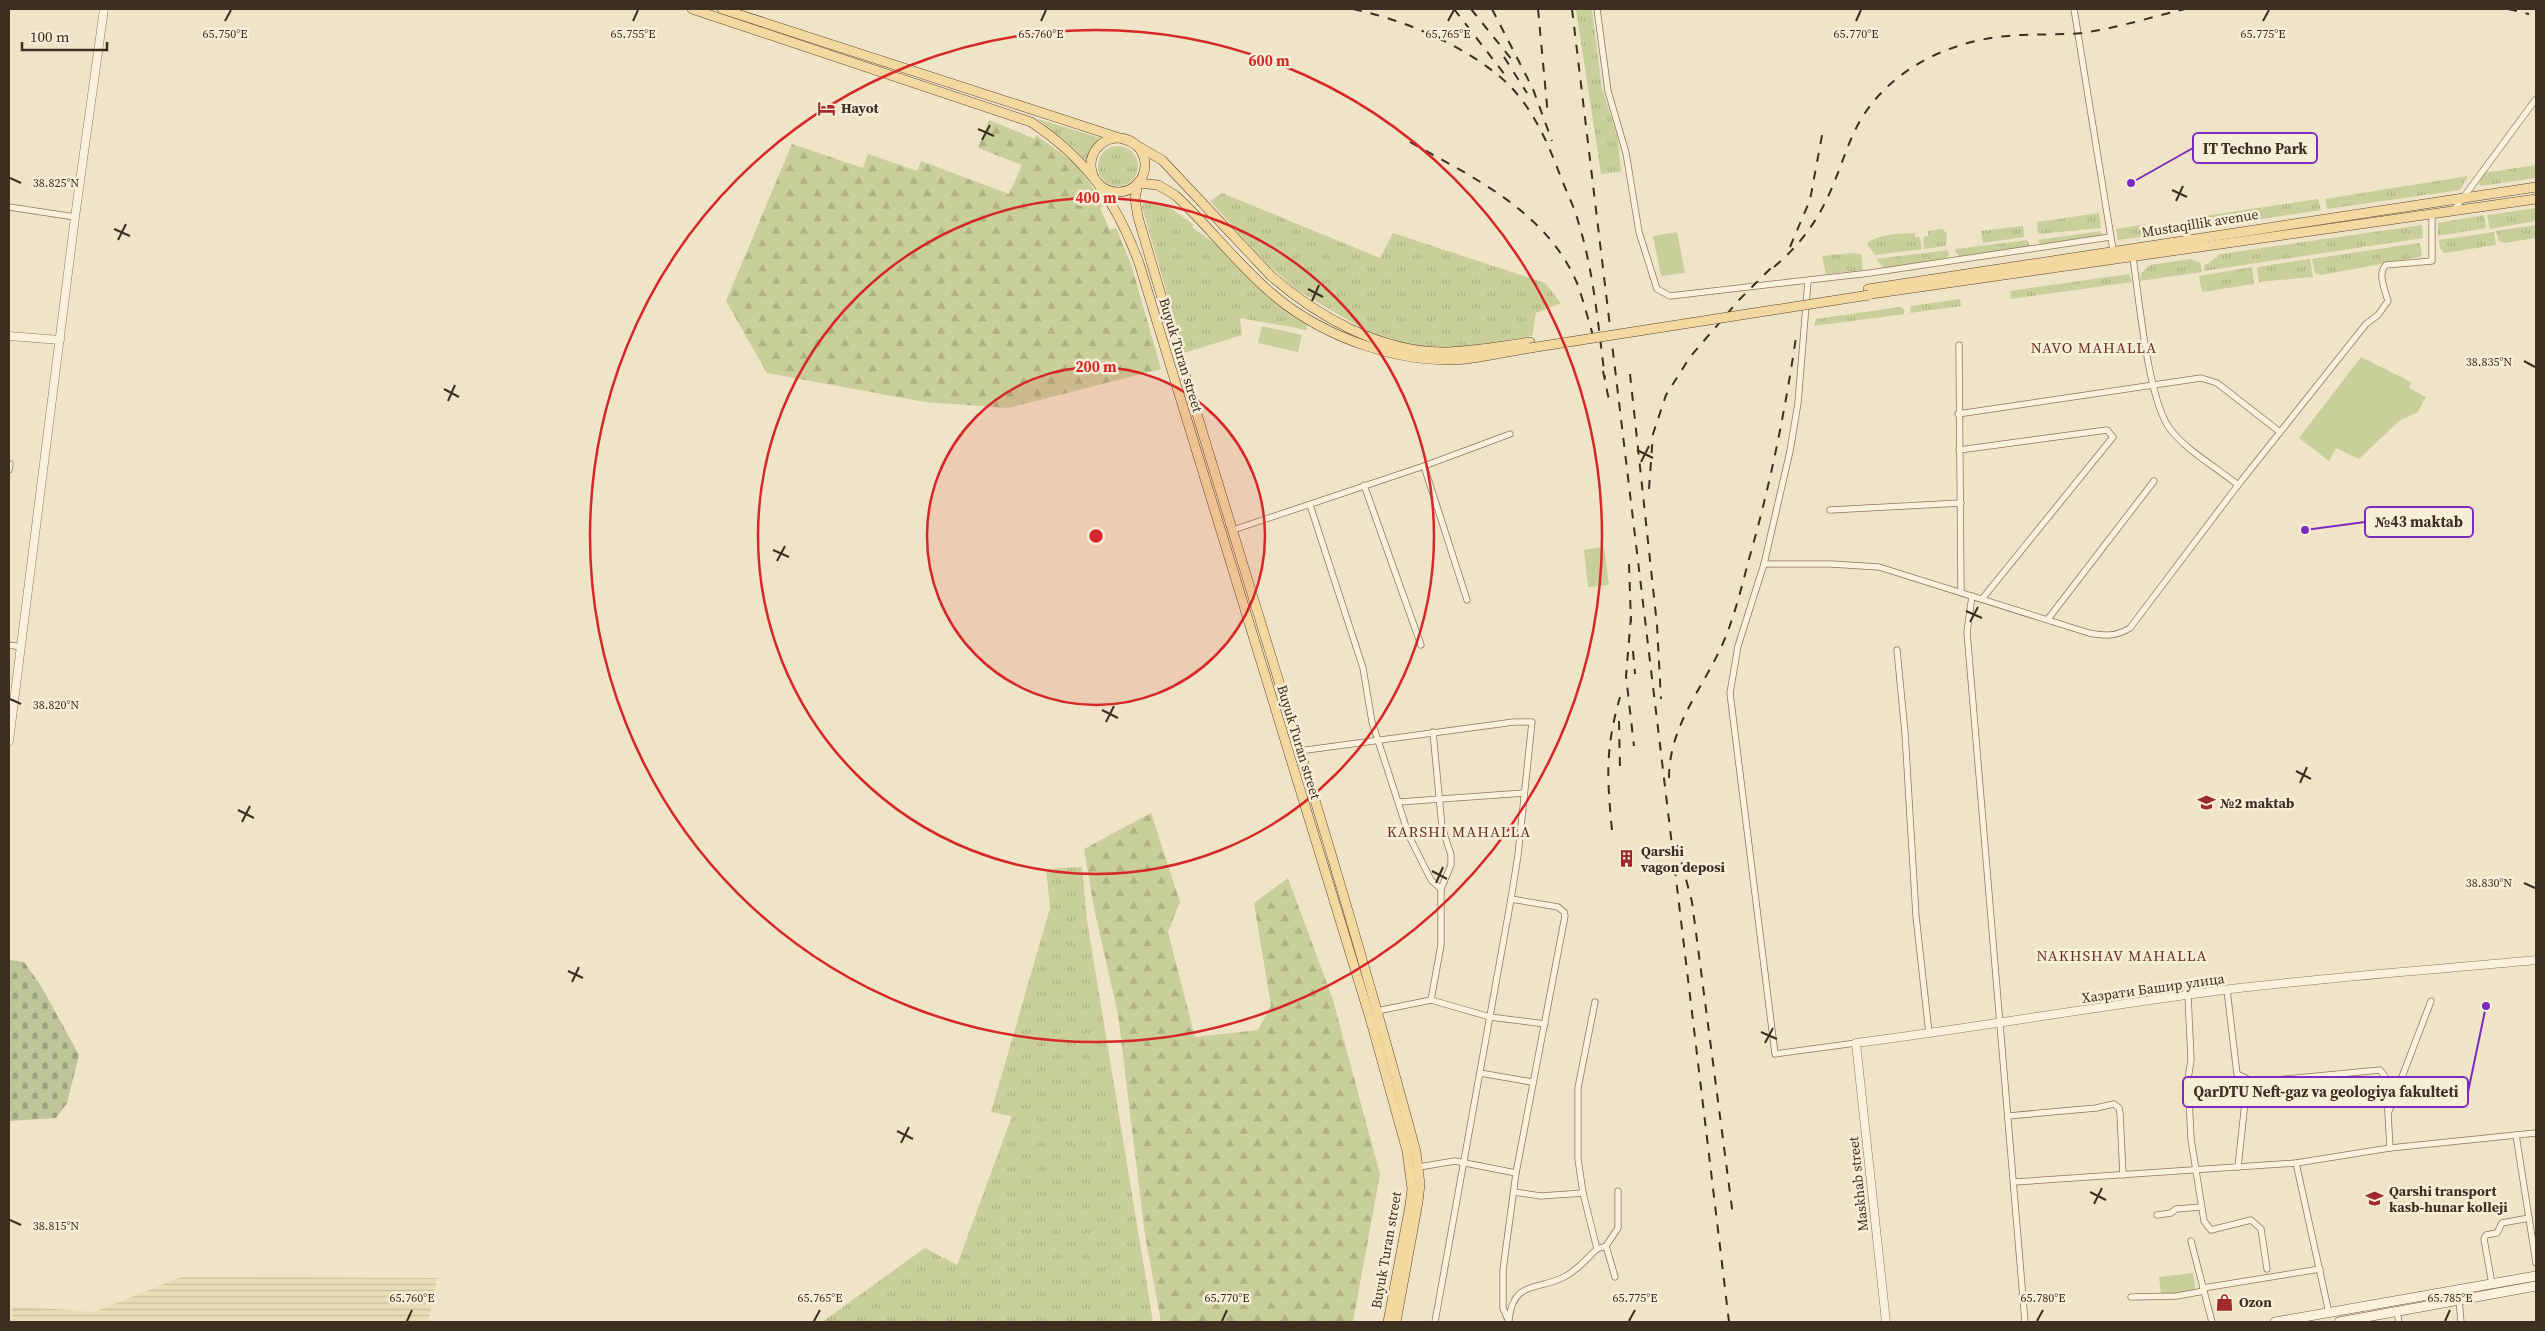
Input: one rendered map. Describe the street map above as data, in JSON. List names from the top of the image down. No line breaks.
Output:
{"streets":{"main road":["Mustaqillik avenue","Buyuk Turan street"],"street":["Хазрати Башир улица","Maskhab street"]},"crossings":[["Хазрати Башир улица","Maskhab street"]],"districts":["NAVO MAHALLA","KARSHI MAHALLA","NAKHSHAV MAHALLA"],"places":{"hotel":["Hayot"],"other":["IT Techno Park","№43 maktab","QarDTU Neft-gaz va geologiya fakulteti"],"school or university":["№2 maktab","Qarshi transport kasb-hunar kolleji"],"building":["Qarshi vagon deposi"],"shop":["Ozon"]},"scale_bar":"100 m","coordinates":["65.750°E","65.755°E","65.760°E","65.765°E","65.770°E","65.775°E","38.825°N","38.835°N","38.820°N","38.830°N","38.815°N","65.780°E","65.785°E"],"rings":["600 m","400 m","200 m"]}
